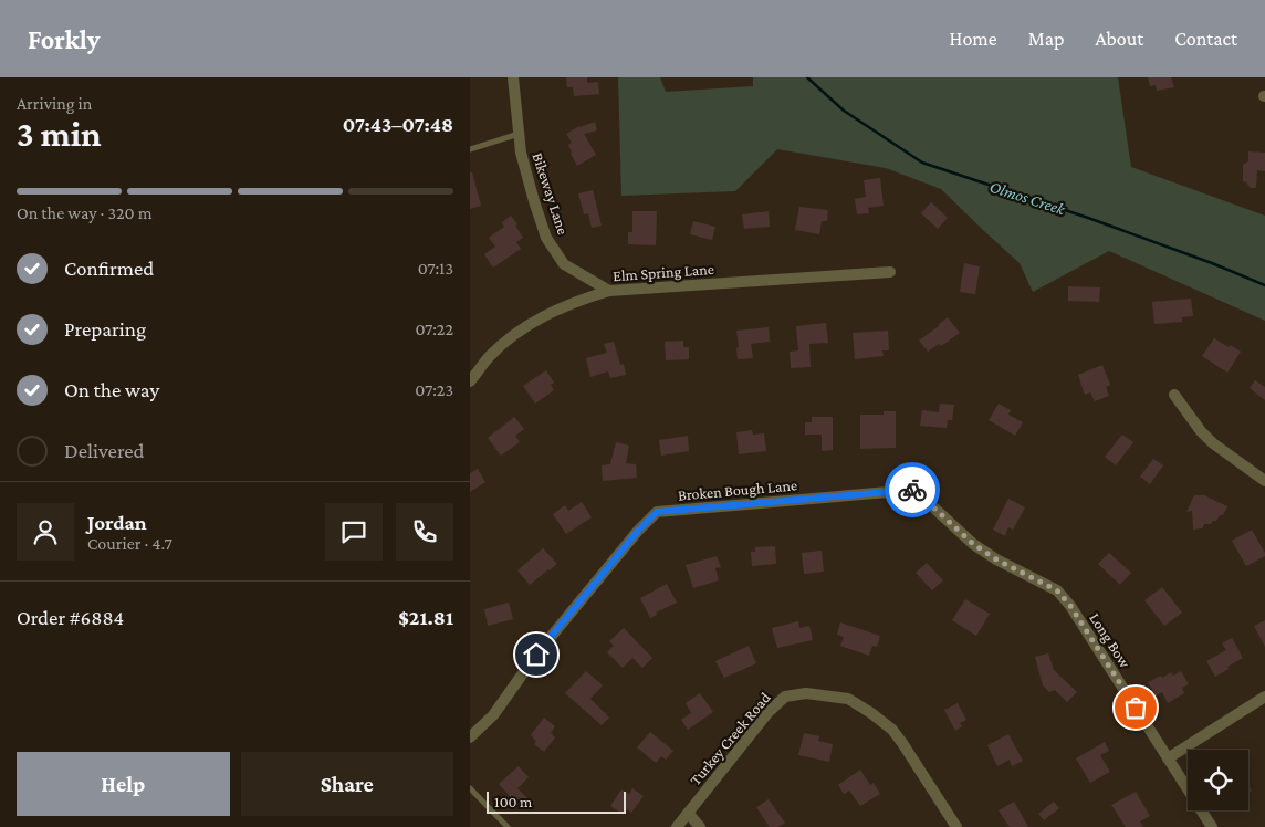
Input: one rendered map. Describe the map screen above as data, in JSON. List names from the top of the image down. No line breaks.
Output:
{"streets":{"street":["Bikeway Lane","Elm Spring Lane","Broken Bough Lane","Long Bow","Turkey Creek Road"]},"crossings":[["Bikeway Lane","Elm Spring Lane"],["Broken Bough Lane","Long Bow"]],"water":["Olmos Creek"],"scale_bar":"100 m","page":{"header":"Forkly","nav":["Home","Map","About","Contact"],"heading":["3 min","Arriving in","07:43–07:48"],"panel":["Jordan","Courier · 4.7","Order #6884","$21.81"],"bar":"On the way · 320 m","list":[["Confirmed","07:13"],["Preparing","07:22"],["On the way","07:23"],"Delivered"],"buttons":["Help","Share"],"scale":"100 m"}}
